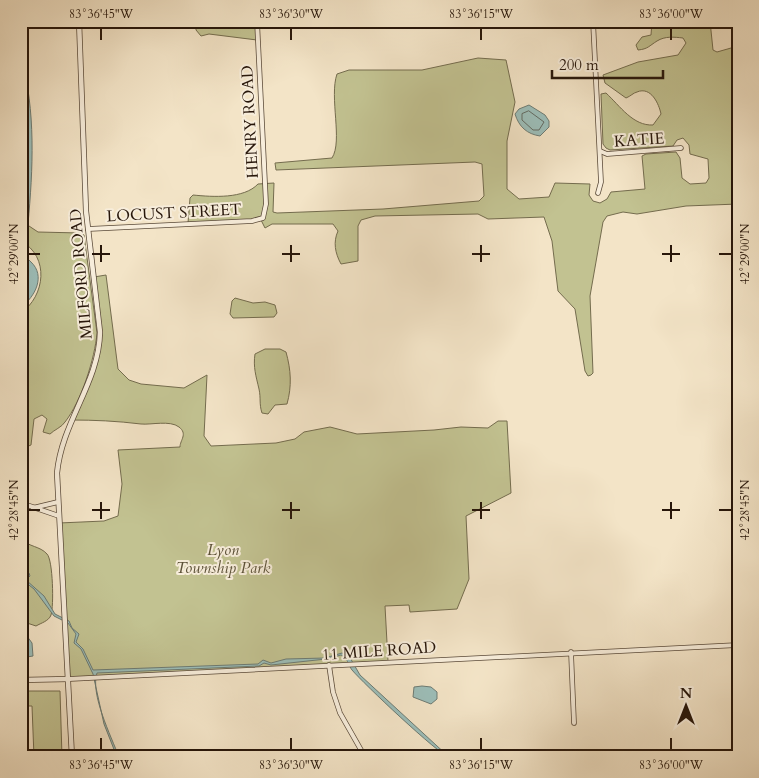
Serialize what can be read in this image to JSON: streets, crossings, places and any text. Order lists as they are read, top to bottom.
{
  "streets": {
    "street": [
      "HENRY ROAD",
      "KATIE",
      "LOCUST STREET",
      "MILFORD ROAD",
      "11 MILE ROAD"
    ]
  },
  "crossings": [
    ["HENRY ROAD", "LOCUST STREET"],
    ["LOCUST STREET", "MILFORD ROAD"],
    ["MILFORD ROAD", "11 MILE ROAD"]
  ],
  "parks": ["Lyon Township Park"],
  "scale_bar": "200 m",
  "north": "top",
  "coordinates": [
    "83°36'45\"W",
    "83°36'30\"W",
    "83°36'15\"W",
    "83°36'00\"W",
    "42°29'00\"N",
    "42°28'45\"N"
  ]
}
